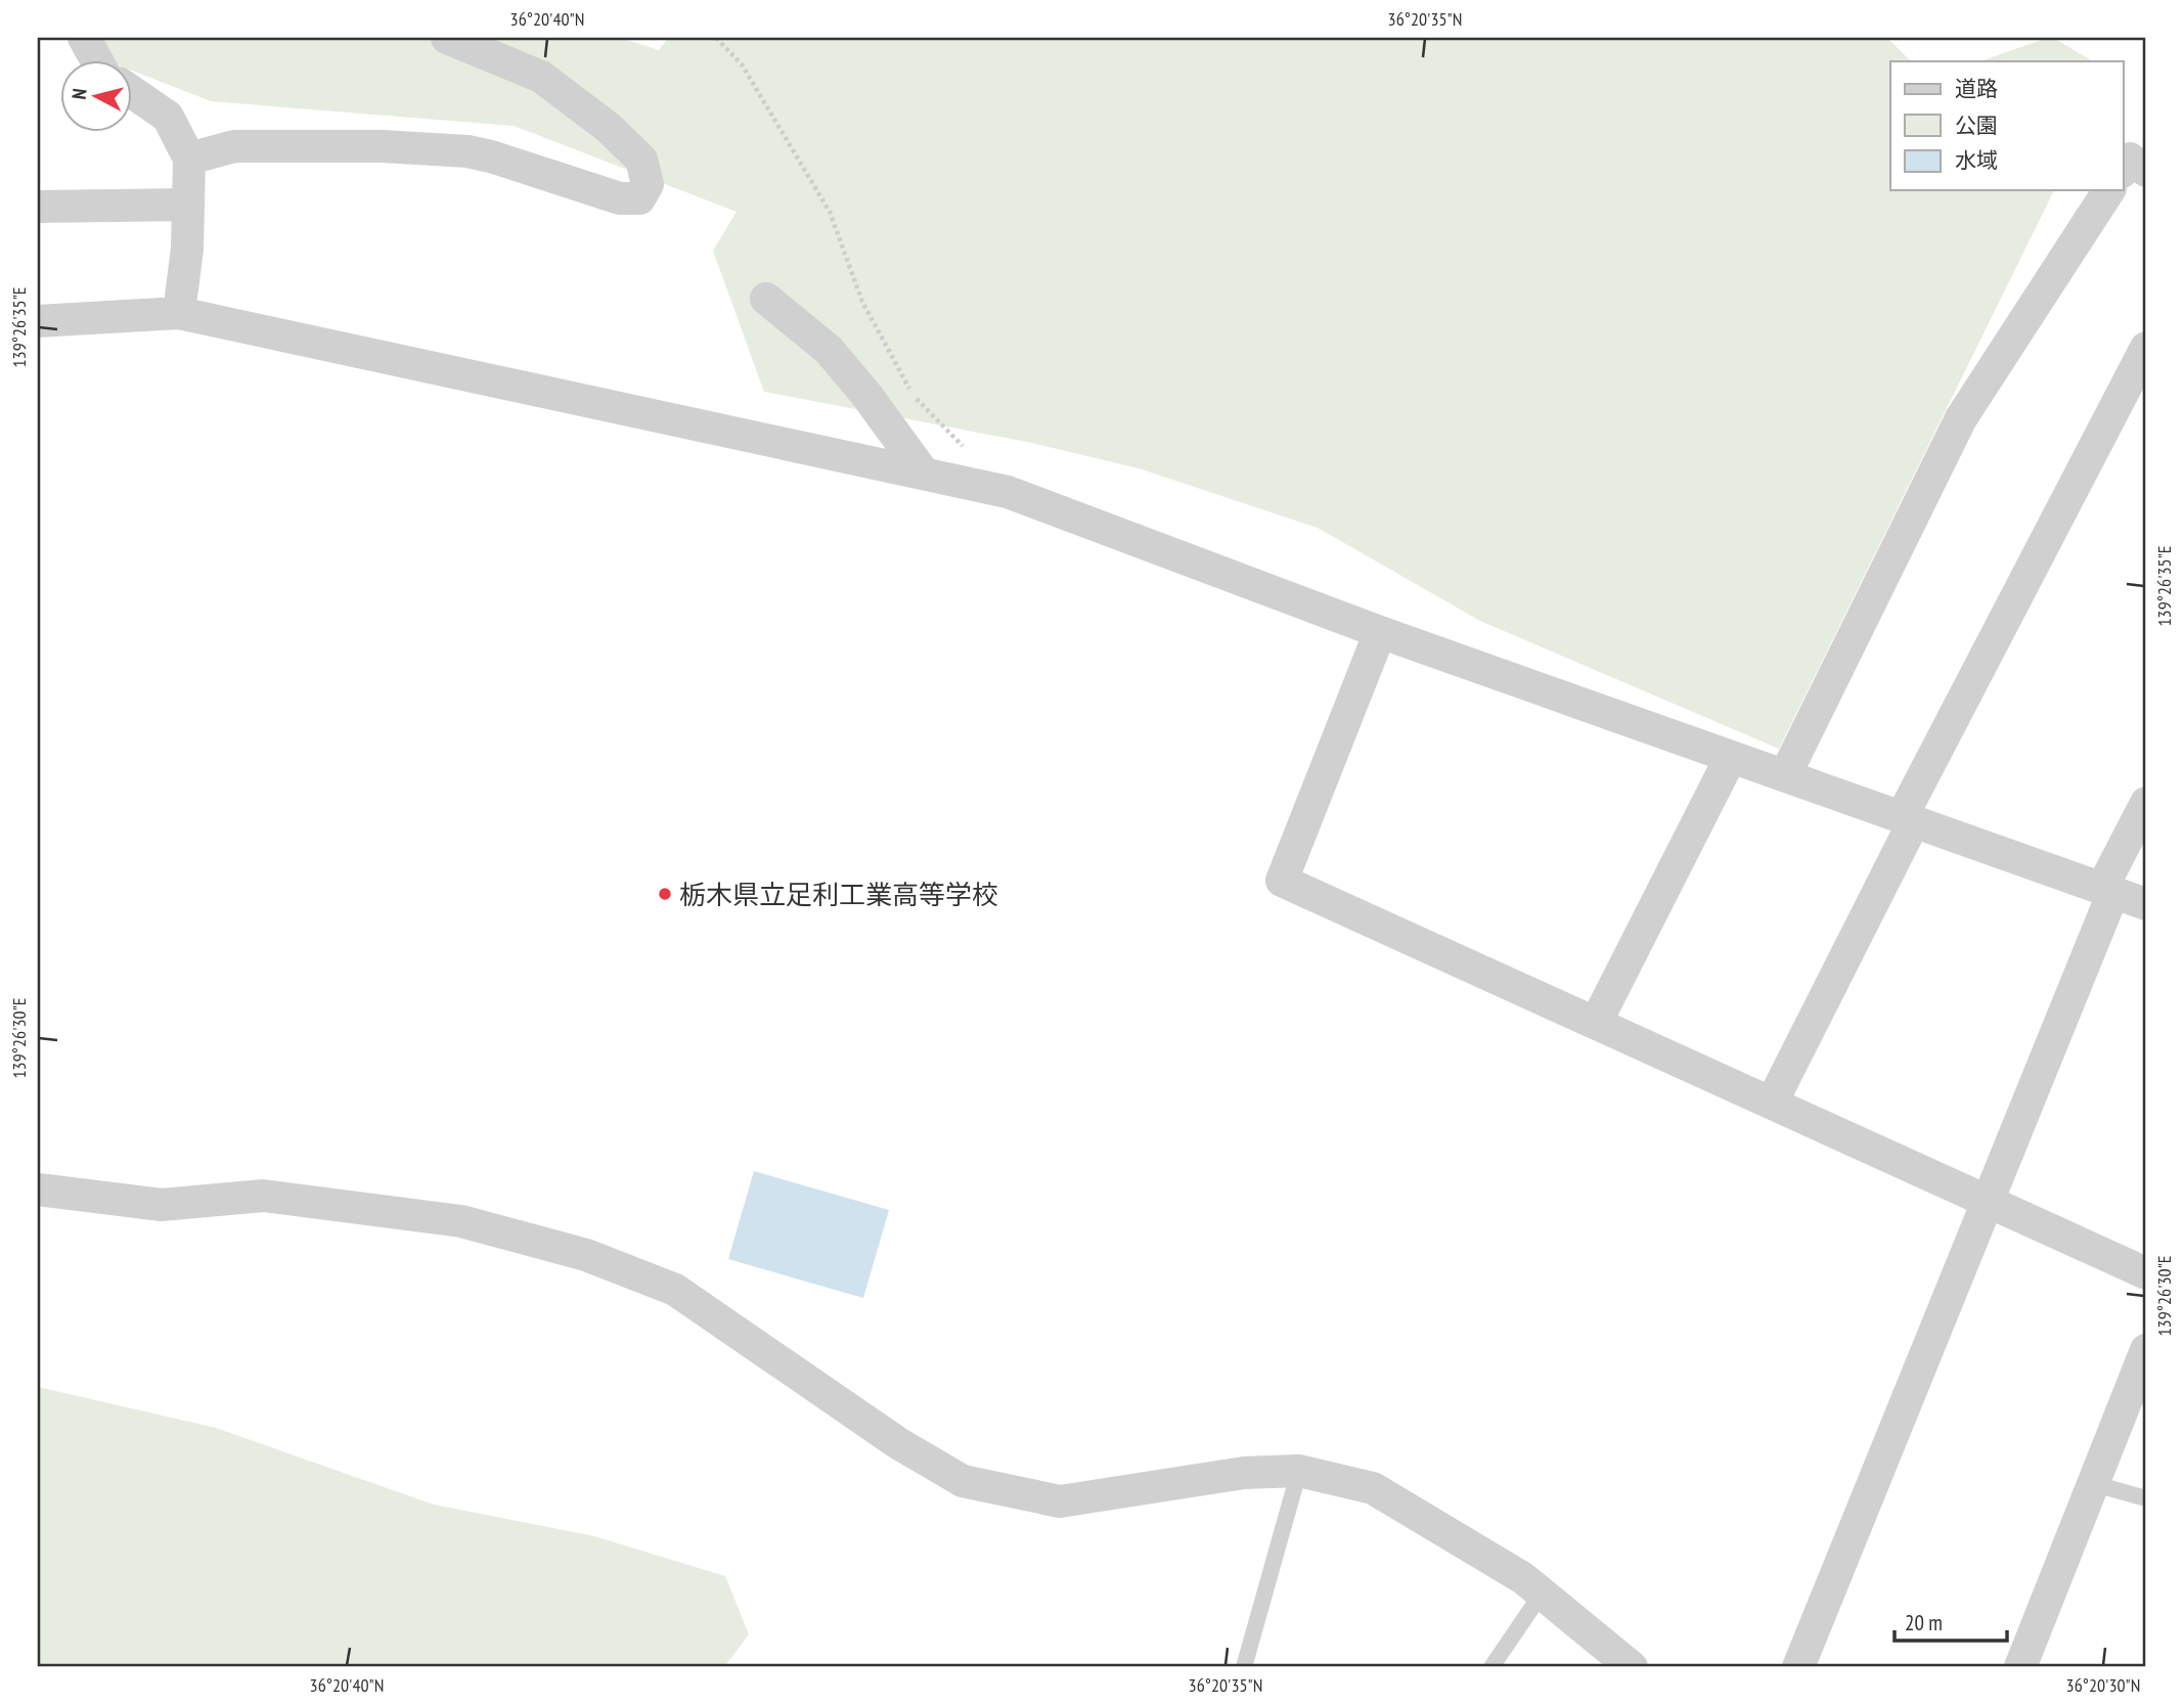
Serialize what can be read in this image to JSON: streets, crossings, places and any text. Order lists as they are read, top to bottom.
{
  "places": ["栃木県立足利工業高等学校"],
  "legend": ["道路", "公園", "水域"],
  "scale_bar": "20 m",
  "north": "left",
  "coordinates": [
    "36°20'40\"N",
    "36°20'35\"N",
    "139°26'35\"E",
    "139°26'30\"E",
    "36°20'30\"N"
  ]
}
